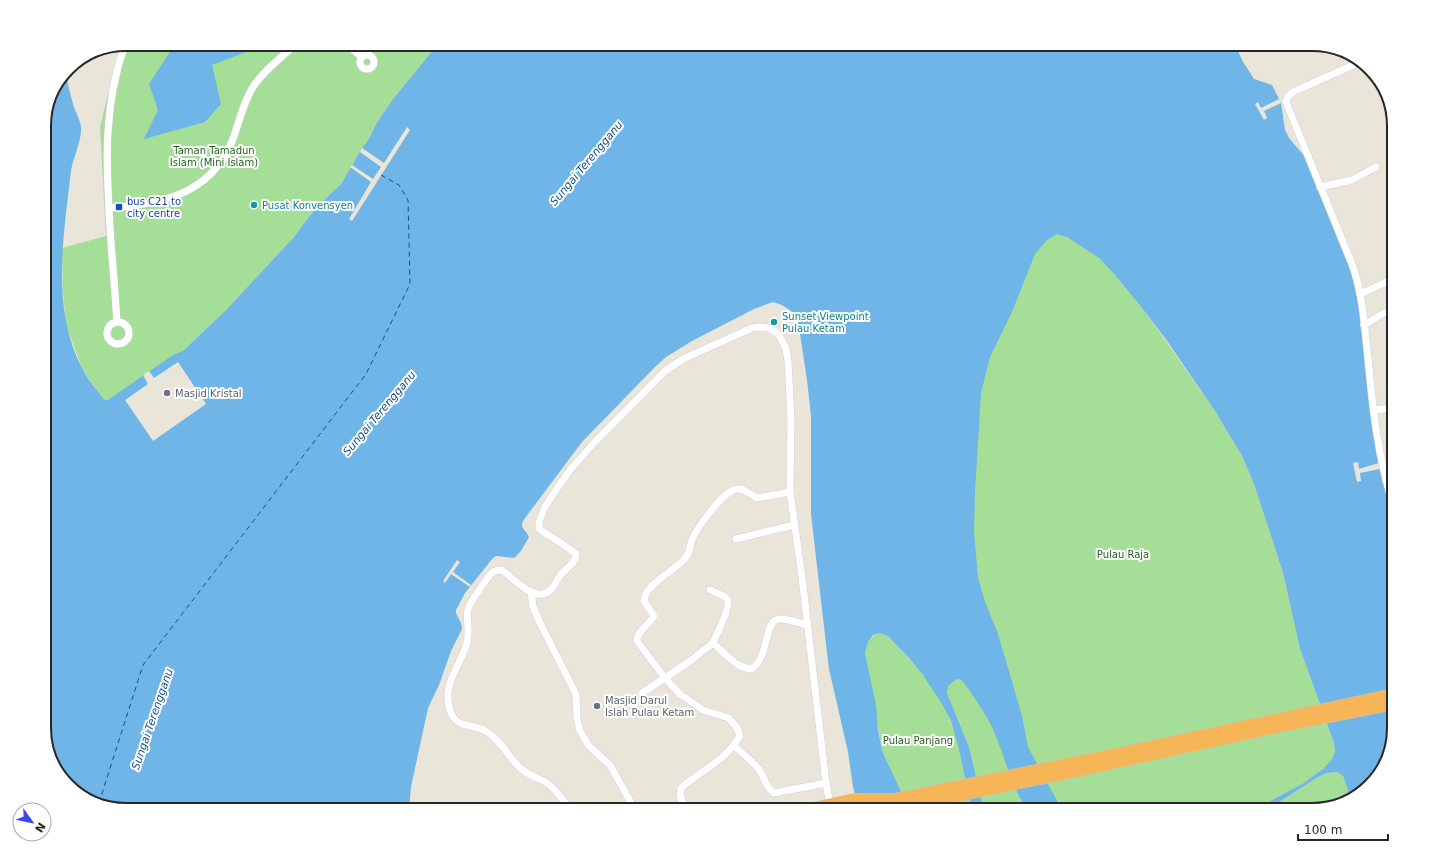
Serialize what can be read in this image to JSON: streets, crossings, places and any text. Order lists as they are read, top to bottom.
{
  "water": ["Sungai Terengganu"],
  "parks": ["Taman Tamadun Islam (Mini Islam)", "Pulau Raja", "Pulau Panjang"],
  "places": {
    "other": [
      "Pusat Konvensyen",
      "Sunset Viewpoint Pulau Ketam",
      "Masjid Kristal",
      "Masjid Darul Islah Pulau Ketam"
    ],
    "transit": ["bus C21 to city centre"]
  },
  "scale_bar": "100 m",
  "north": "bottom right"
}
